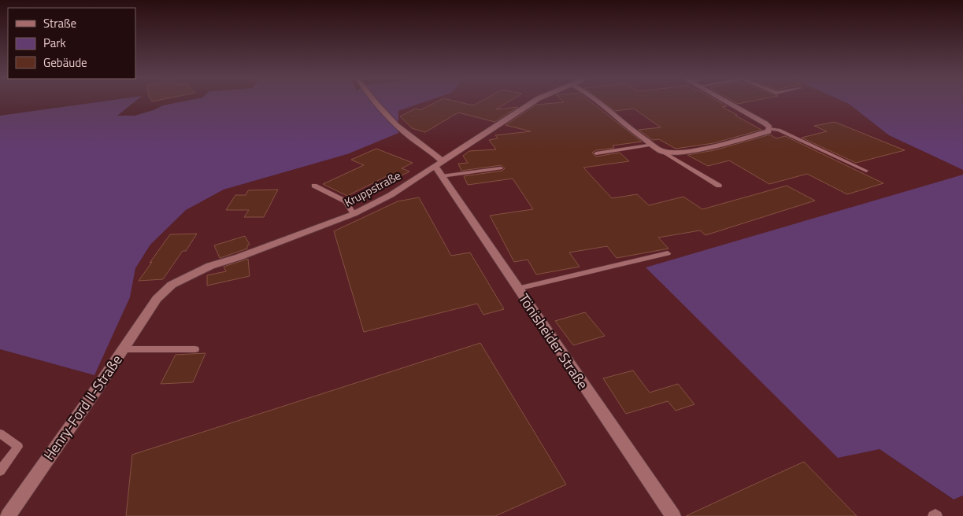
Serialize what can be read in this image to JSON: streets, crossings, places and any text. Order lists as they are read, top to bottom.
{
  "streets": {
    "street": ["Kruppstraße", "Tönisheider Straße", "Henry-Ford II-Straße"]
  },
  "crossings": [
    ["Kruppstraße", "Tönisheider Straße"],
    ["Kruppstraße", "Henry-Ford II-Straße"]
  ],
  "legend": ["Straße", "Park", "Gebäude"]
}
